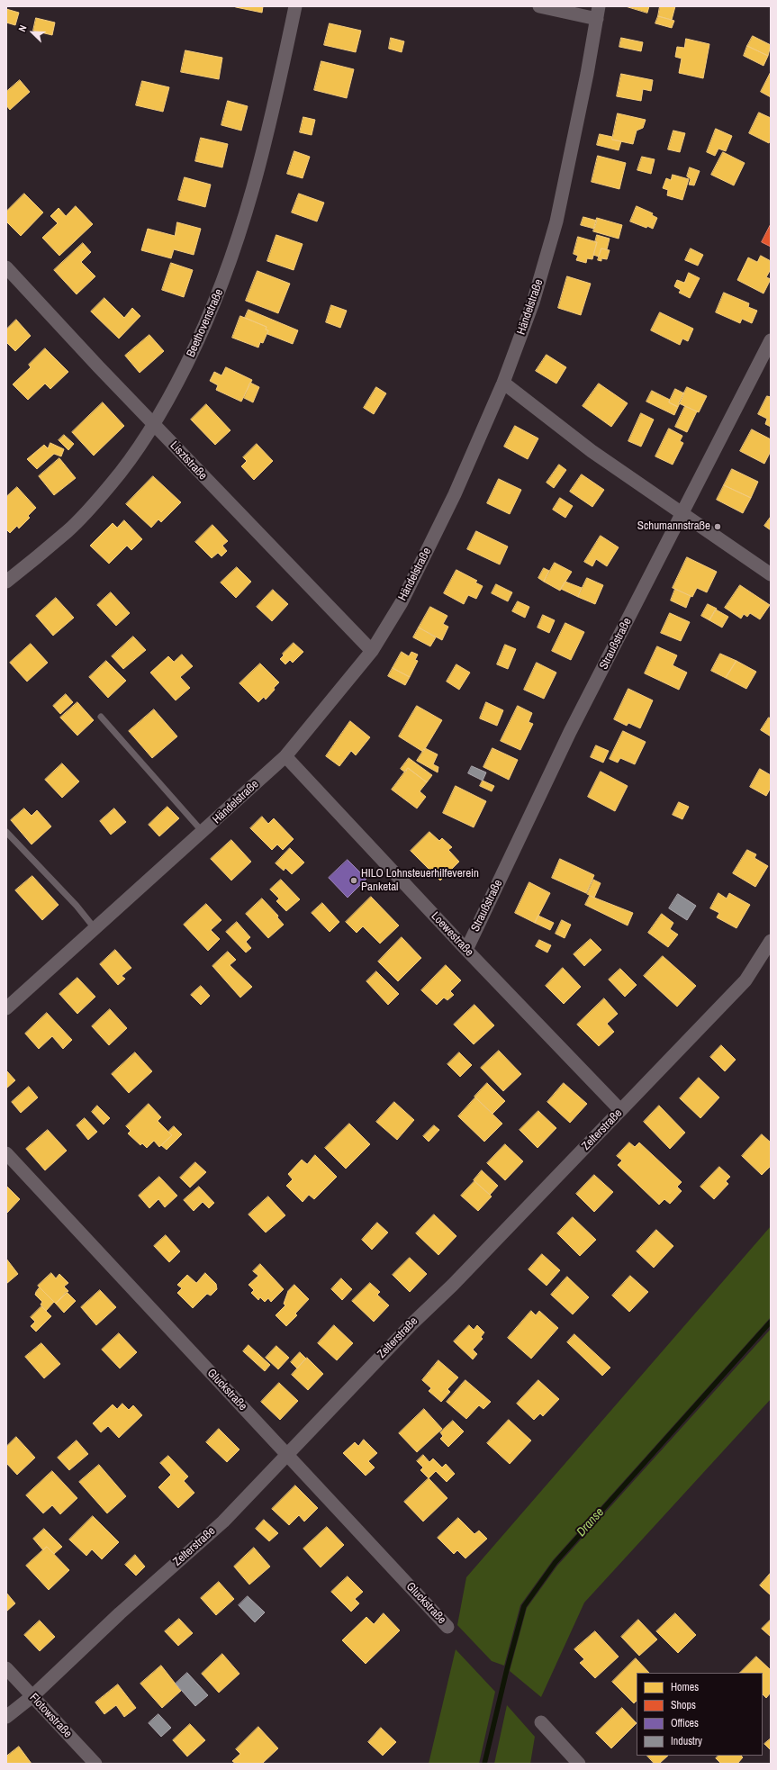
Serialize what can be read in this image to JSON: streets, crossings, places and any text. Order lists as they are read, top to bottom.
{
  "streets": {
    "street": [
      "Händelstraße",
      "Beethovenstraße",
      "Lisztstraße",
      "Straußstraße",
      "Loewestraße",
      "Zelterstraße",
      "Gluckstraße",
      "Flotowstraße"
    ]
  },
  "crossings": [
    ["Händelstraße", "Lisztstraße"],
    ["Händelstraße", "Loewestraße"],
    ["Beethovenstraße", "Lisztstraße"],
    ["Straußstraße", "Loewestraße"],
    ["Loewestraße", "Zelterstraße"],
    ["Zelterstraße", "Gluckstraße"],
    ["Zelterstraße", "Flotowstraße"]
  ],
  "water": ["Dranse"],
  "places": ["Schumannstraße", "HILO Lohnsteuerhilfeverein Panketal"],
  "legend": [
    "Homes",
    "Shops",
    "Offices",
    "Industry"
  ],
  "north": "top left"
}
